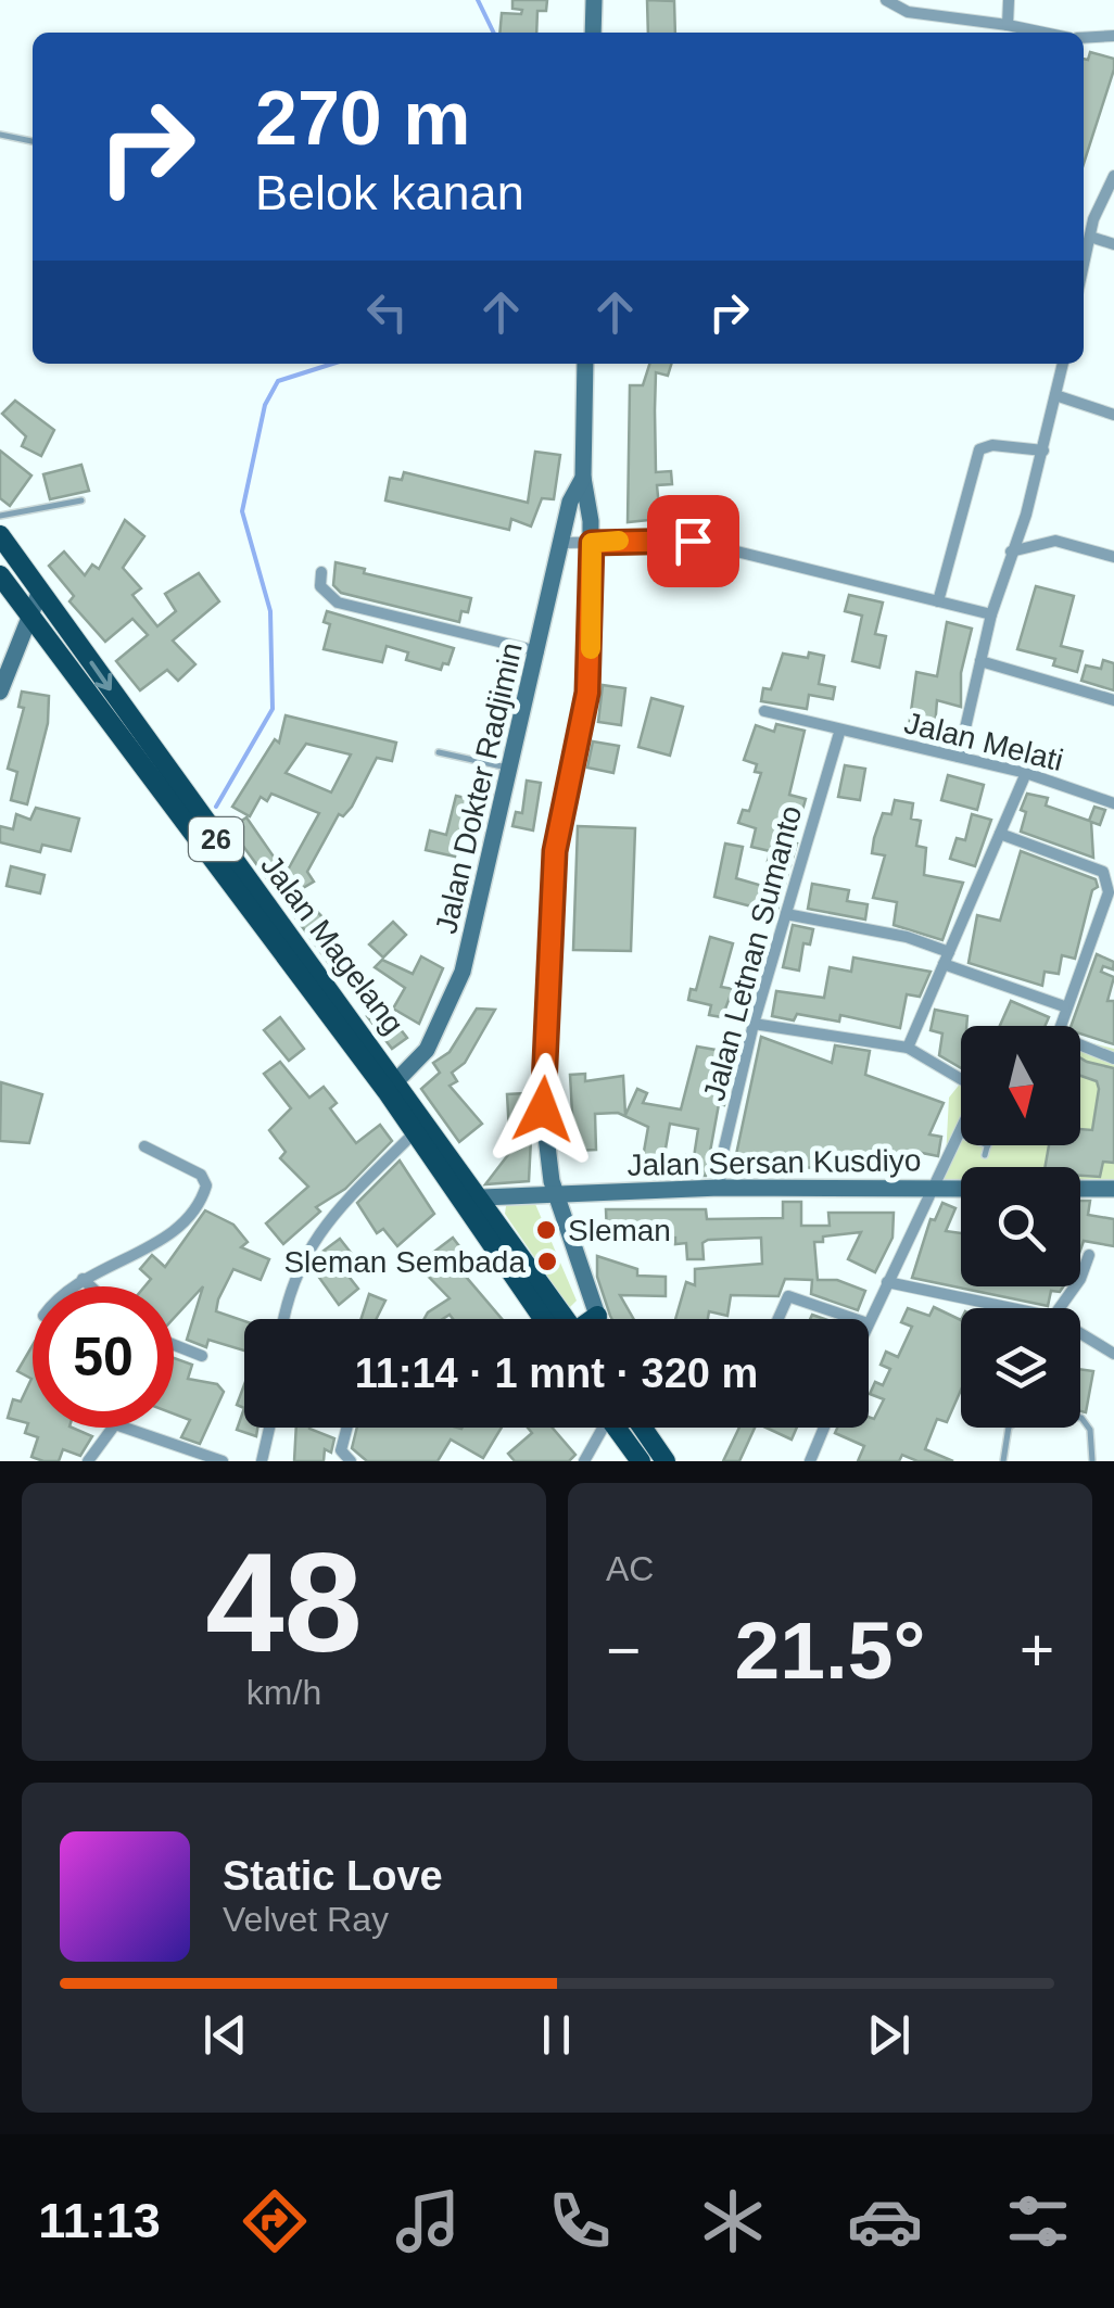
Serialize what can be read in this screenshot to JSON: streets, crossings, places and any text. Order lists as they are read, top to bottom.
{
  "streets": {
    "highway": ["26", "Jalan Magelang"],
    "main road": ["Jalan Dokter Radjimin", "Jalan Sersan Kusdiyo"],
    "street": ["Jalan Melati", "Jalan Letnan Sumanto"]
  },
  "crossings": [
    ["Jalan Melati", "Jalan Letnan Sumanto"],
    ["Jalan Dokter Radjimin", "Jalan Magelang"],
    ["Jalan Dokter Radjimin", "Jalan Sersan Kusdiyo"],
    ["Jalan Magelang", "Jalan Sersan Kusdiyo"],
    ["Jalan Letnan Sumanto", "Jalan Sersan Kusdiyo"]
  ],
  "places": ["Sleman", "Sleman Sembada"],
  "north": "bottom",
  "page": {
    "turn": ["270 m", "Belok kanan"],
    "limit": "50",
    "trip": "11:14 · 1 mnt · 320 m",
    "tile": [
      ["48", "km/h"],
      "AC"
    ],
    "heat": ["−", "21.5°", "+"],
    "song": ["Static Love", "Velvet Ray"],
    "tabs": "11:13"
  }
}
